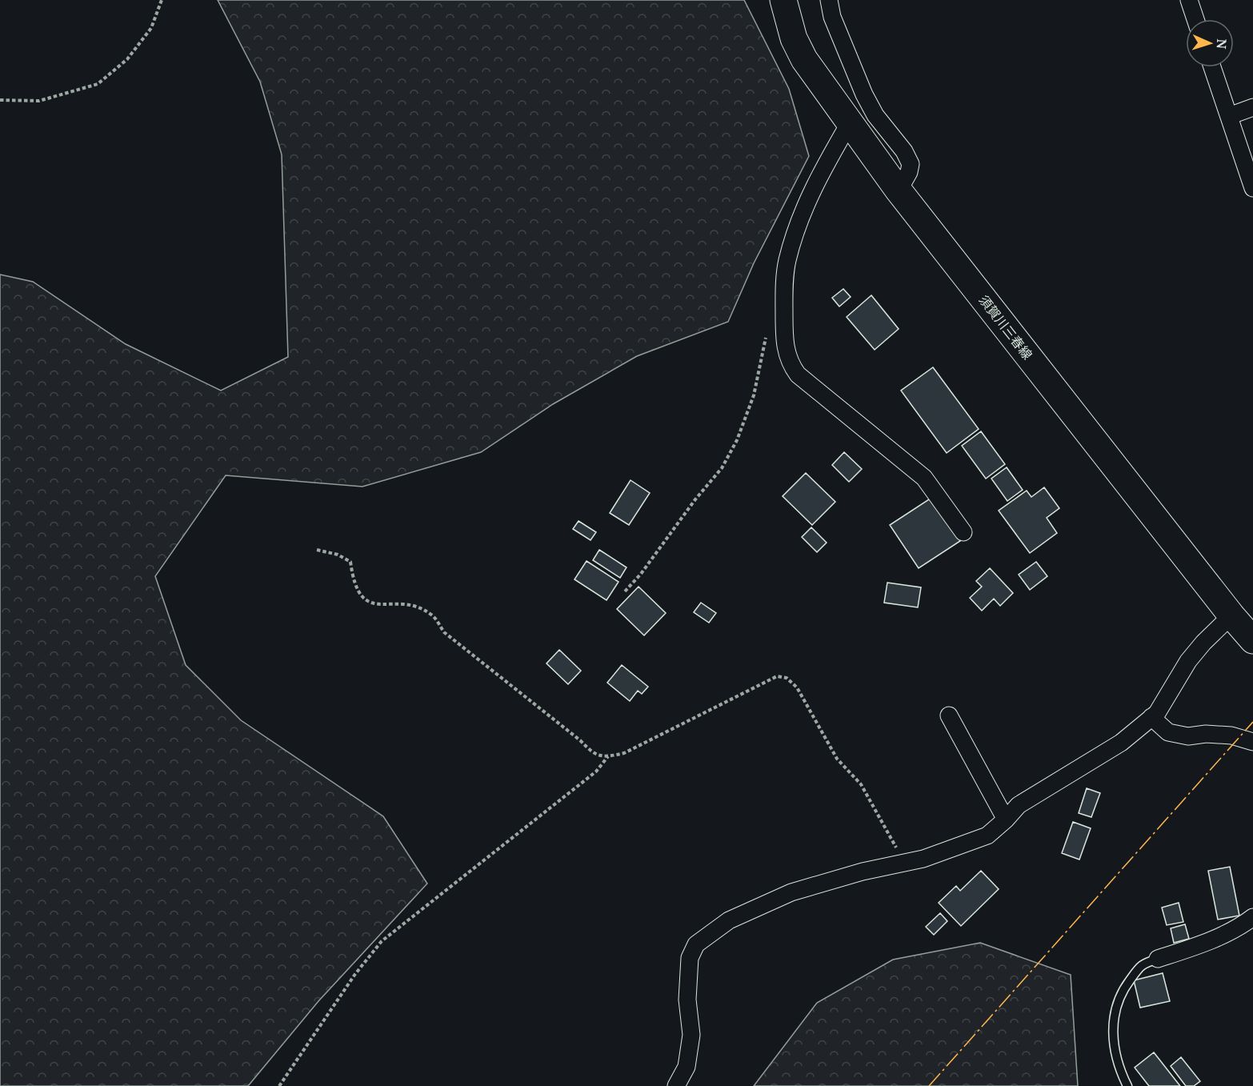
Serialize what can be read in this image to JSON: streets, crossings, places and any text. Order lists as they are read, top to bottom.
{
  "streets": {
    "main road": ["須賀川三春線"]
  },
  "north": "right"
}
